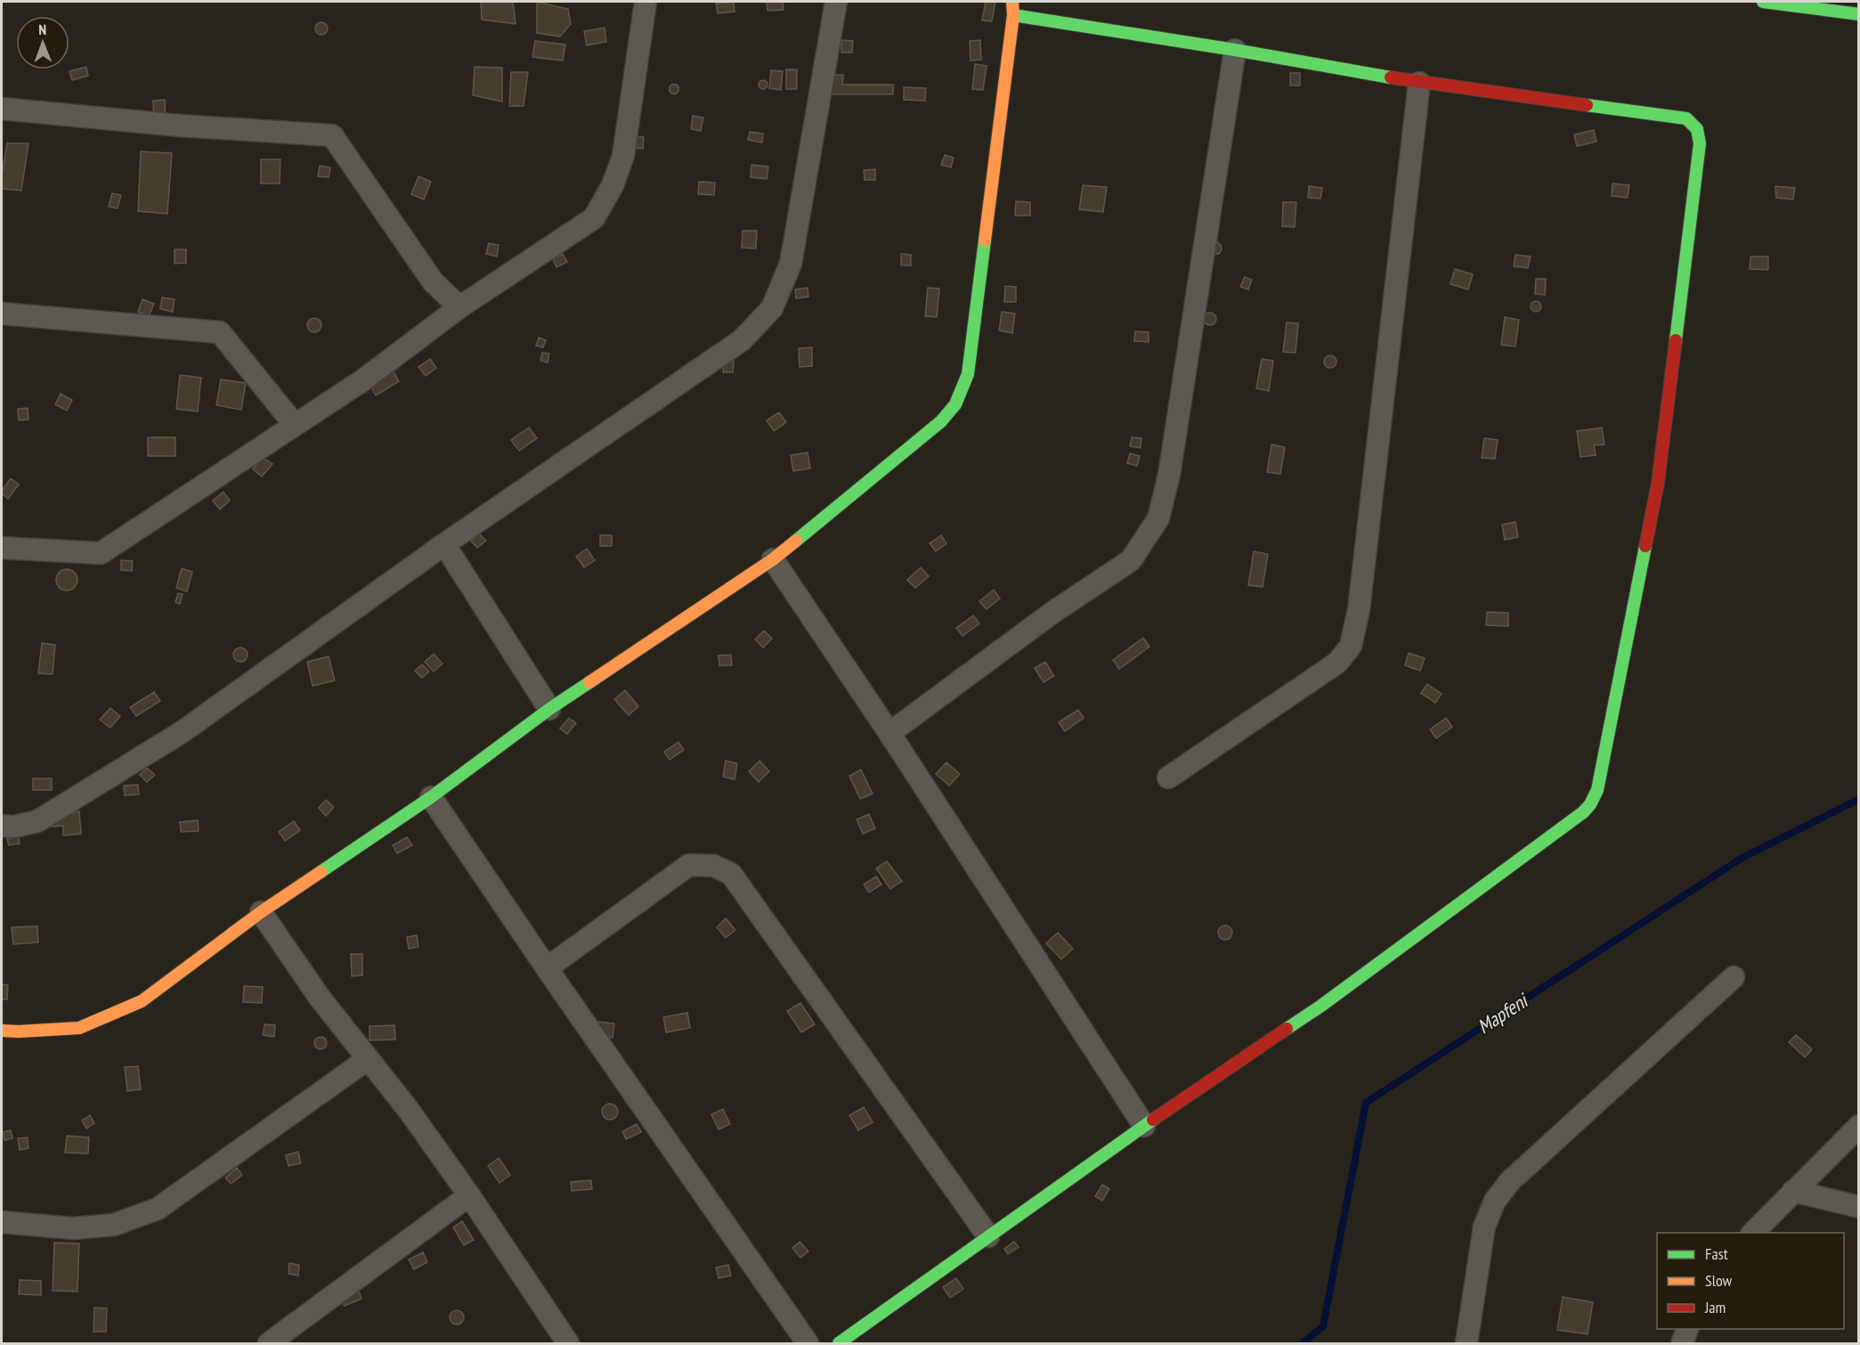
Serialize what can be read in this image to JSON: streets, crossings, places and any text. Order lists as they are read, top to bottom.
{
  "water": ["Mapfeni"],
  "legend": ["Fast", "Slow", "Jam"],
  "north": "top"
}
